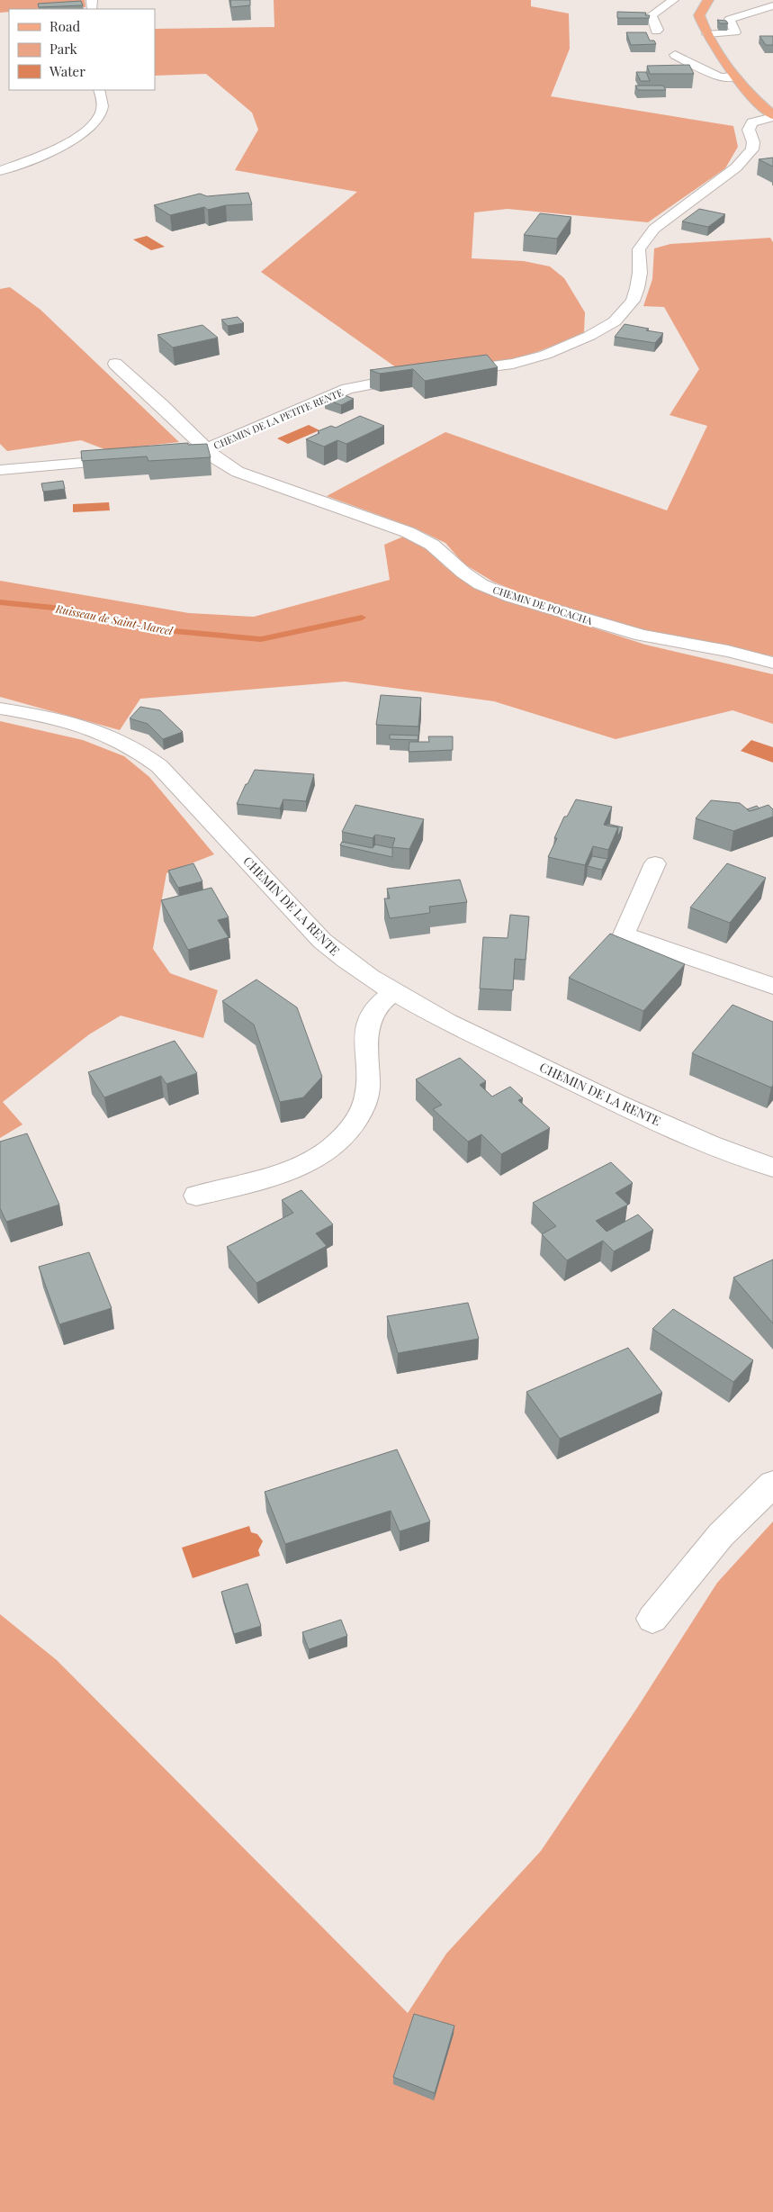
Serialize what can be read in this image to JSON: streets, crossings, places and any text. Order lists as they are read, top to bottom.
{
  "streets": {
    "street": ["CHEMIN DE LA PETITE RENTE", "CHEMIN DE POCACHA", "CHEMIN DE LA RENTE"]
  },
  "crossings": [
    ["CHEMIN DE LA PETITE RENTE", "CHEMIN DE POCACHA"]
  ],
  "water": ["Ruisseau de Saint-Marcel"],
  "legend": ["Road", "Park", "Water"]
}
